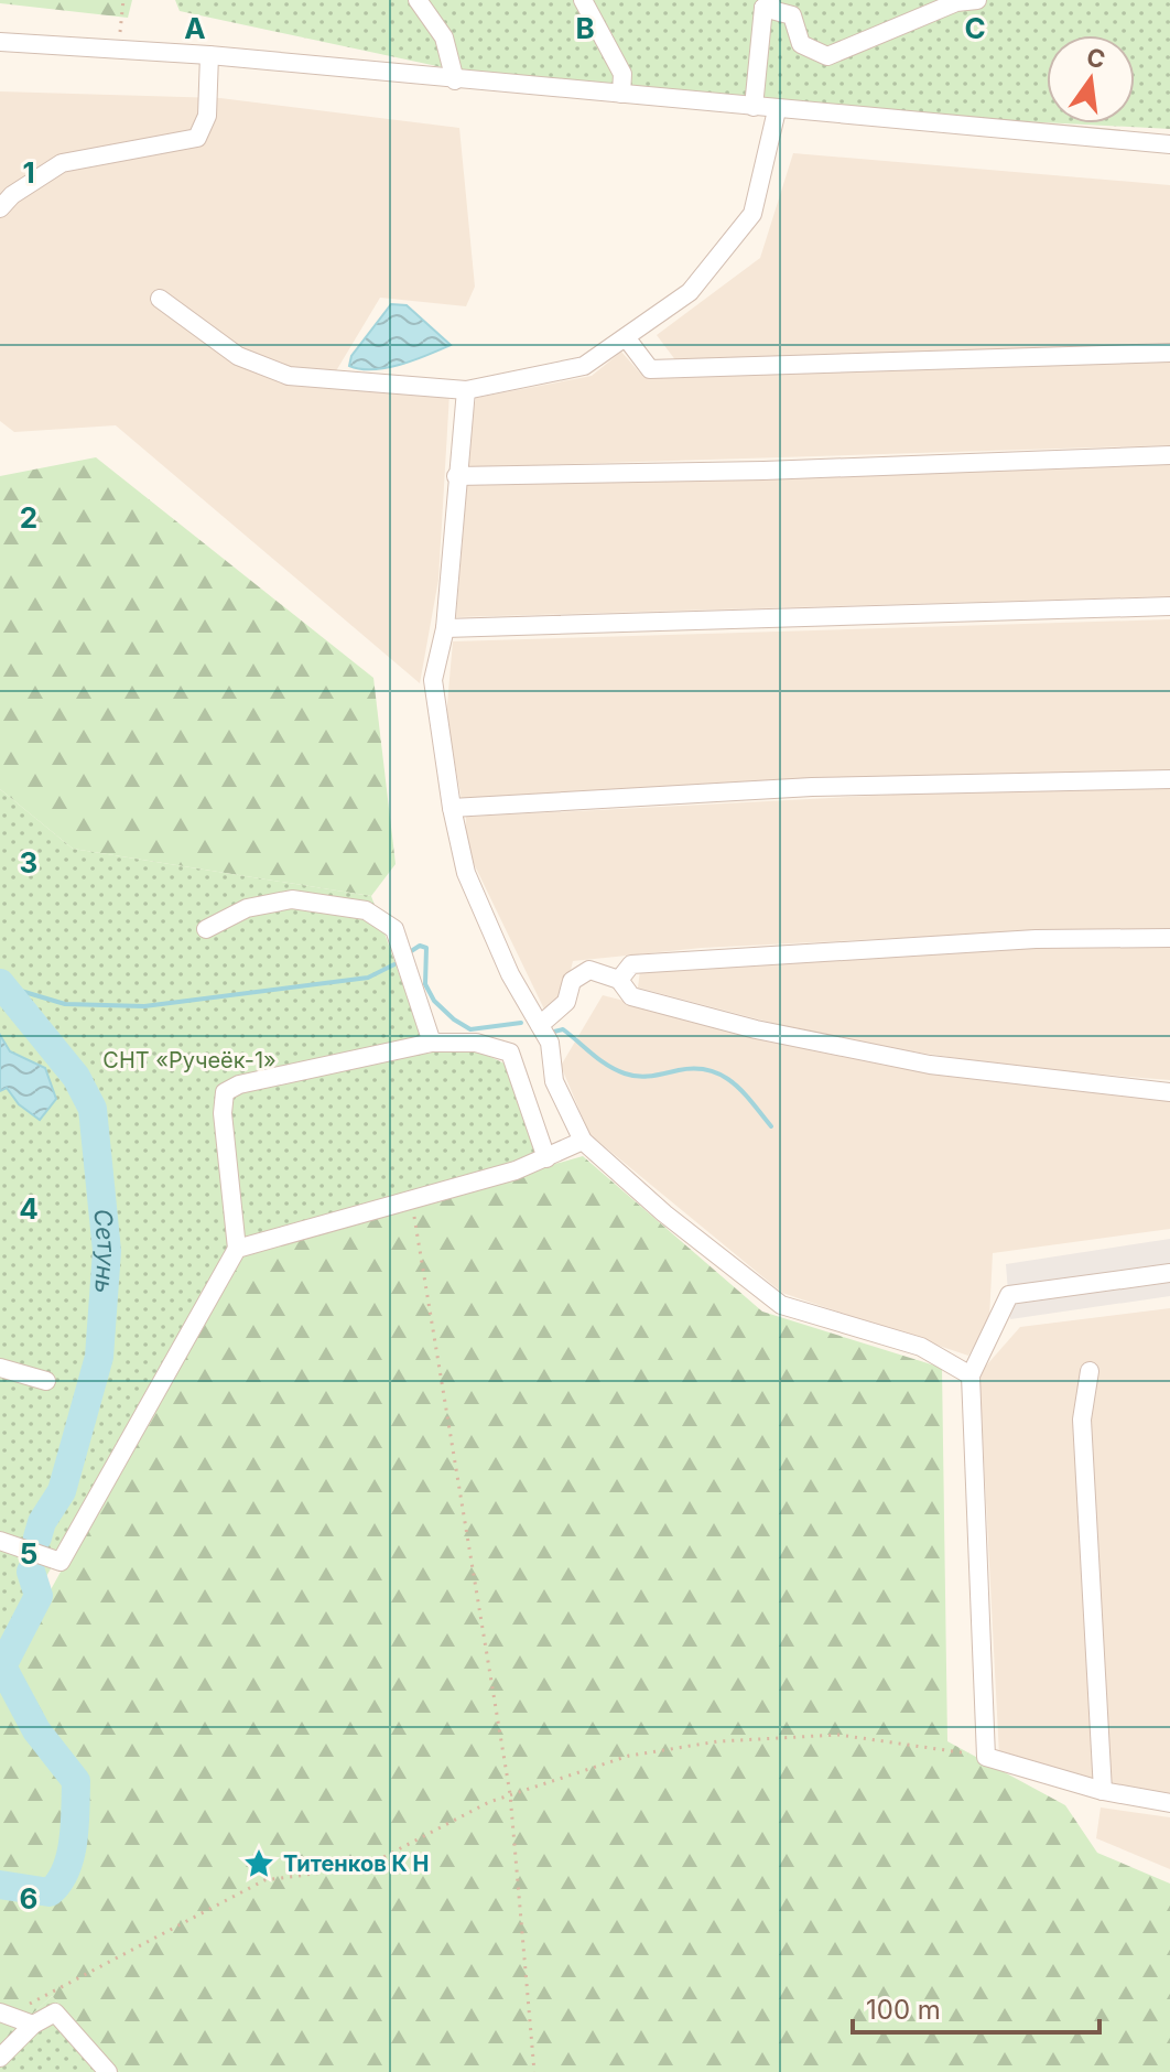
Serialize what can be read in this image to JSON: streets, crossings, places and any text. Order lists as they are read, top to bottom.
{
  "water": ["Сетунь"],
  "parks": ["СНТ «Ручеёк-1»"],
  "places": {
    "place": ["Титенков К Н"]
  },
  "scale_bar": "100 m",
  "north": "top",
  "grid": {
    "columns": ["A", "B", "C"],
    "rows": [
      "1",
      "2",
      "3",
      "4",
      "5",
      "6"
    ]
  }
}
